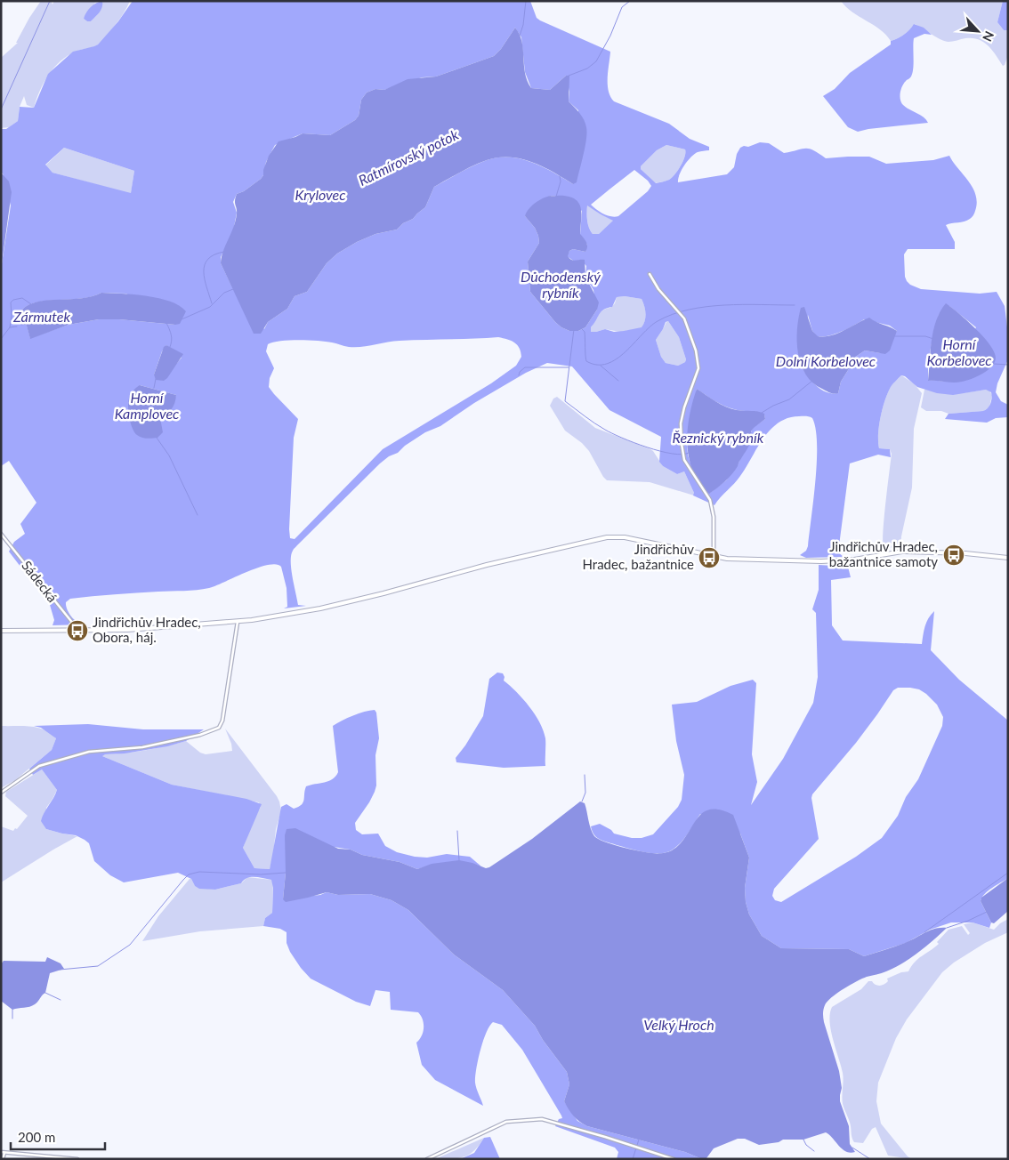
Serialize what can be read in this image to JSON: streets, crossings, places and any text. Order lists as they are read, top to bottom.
{
  "streets": {
    "street": ["Sádecká"]
  },
  "water": [
    "Ratmírovský potok",
    "Krylovec",
    "Důchodenský rybník",
    "Zármutek",
    "Horní Korbelovec",
    "Dolní Korbelovec",
    "Horní Kamplovec",
    "Řeznický rybník",
    "Velký Hroch"
  ],
  "places": {
    "bus stop": ["Jindřichův Hradec, bažantnice samoty", "Jindřichův Hradec, bažantnice", "Jindřichův Hradec, Obora, háj."]
  },
  "scale_bar": "200 m",
  "north": "bottom right"
}
